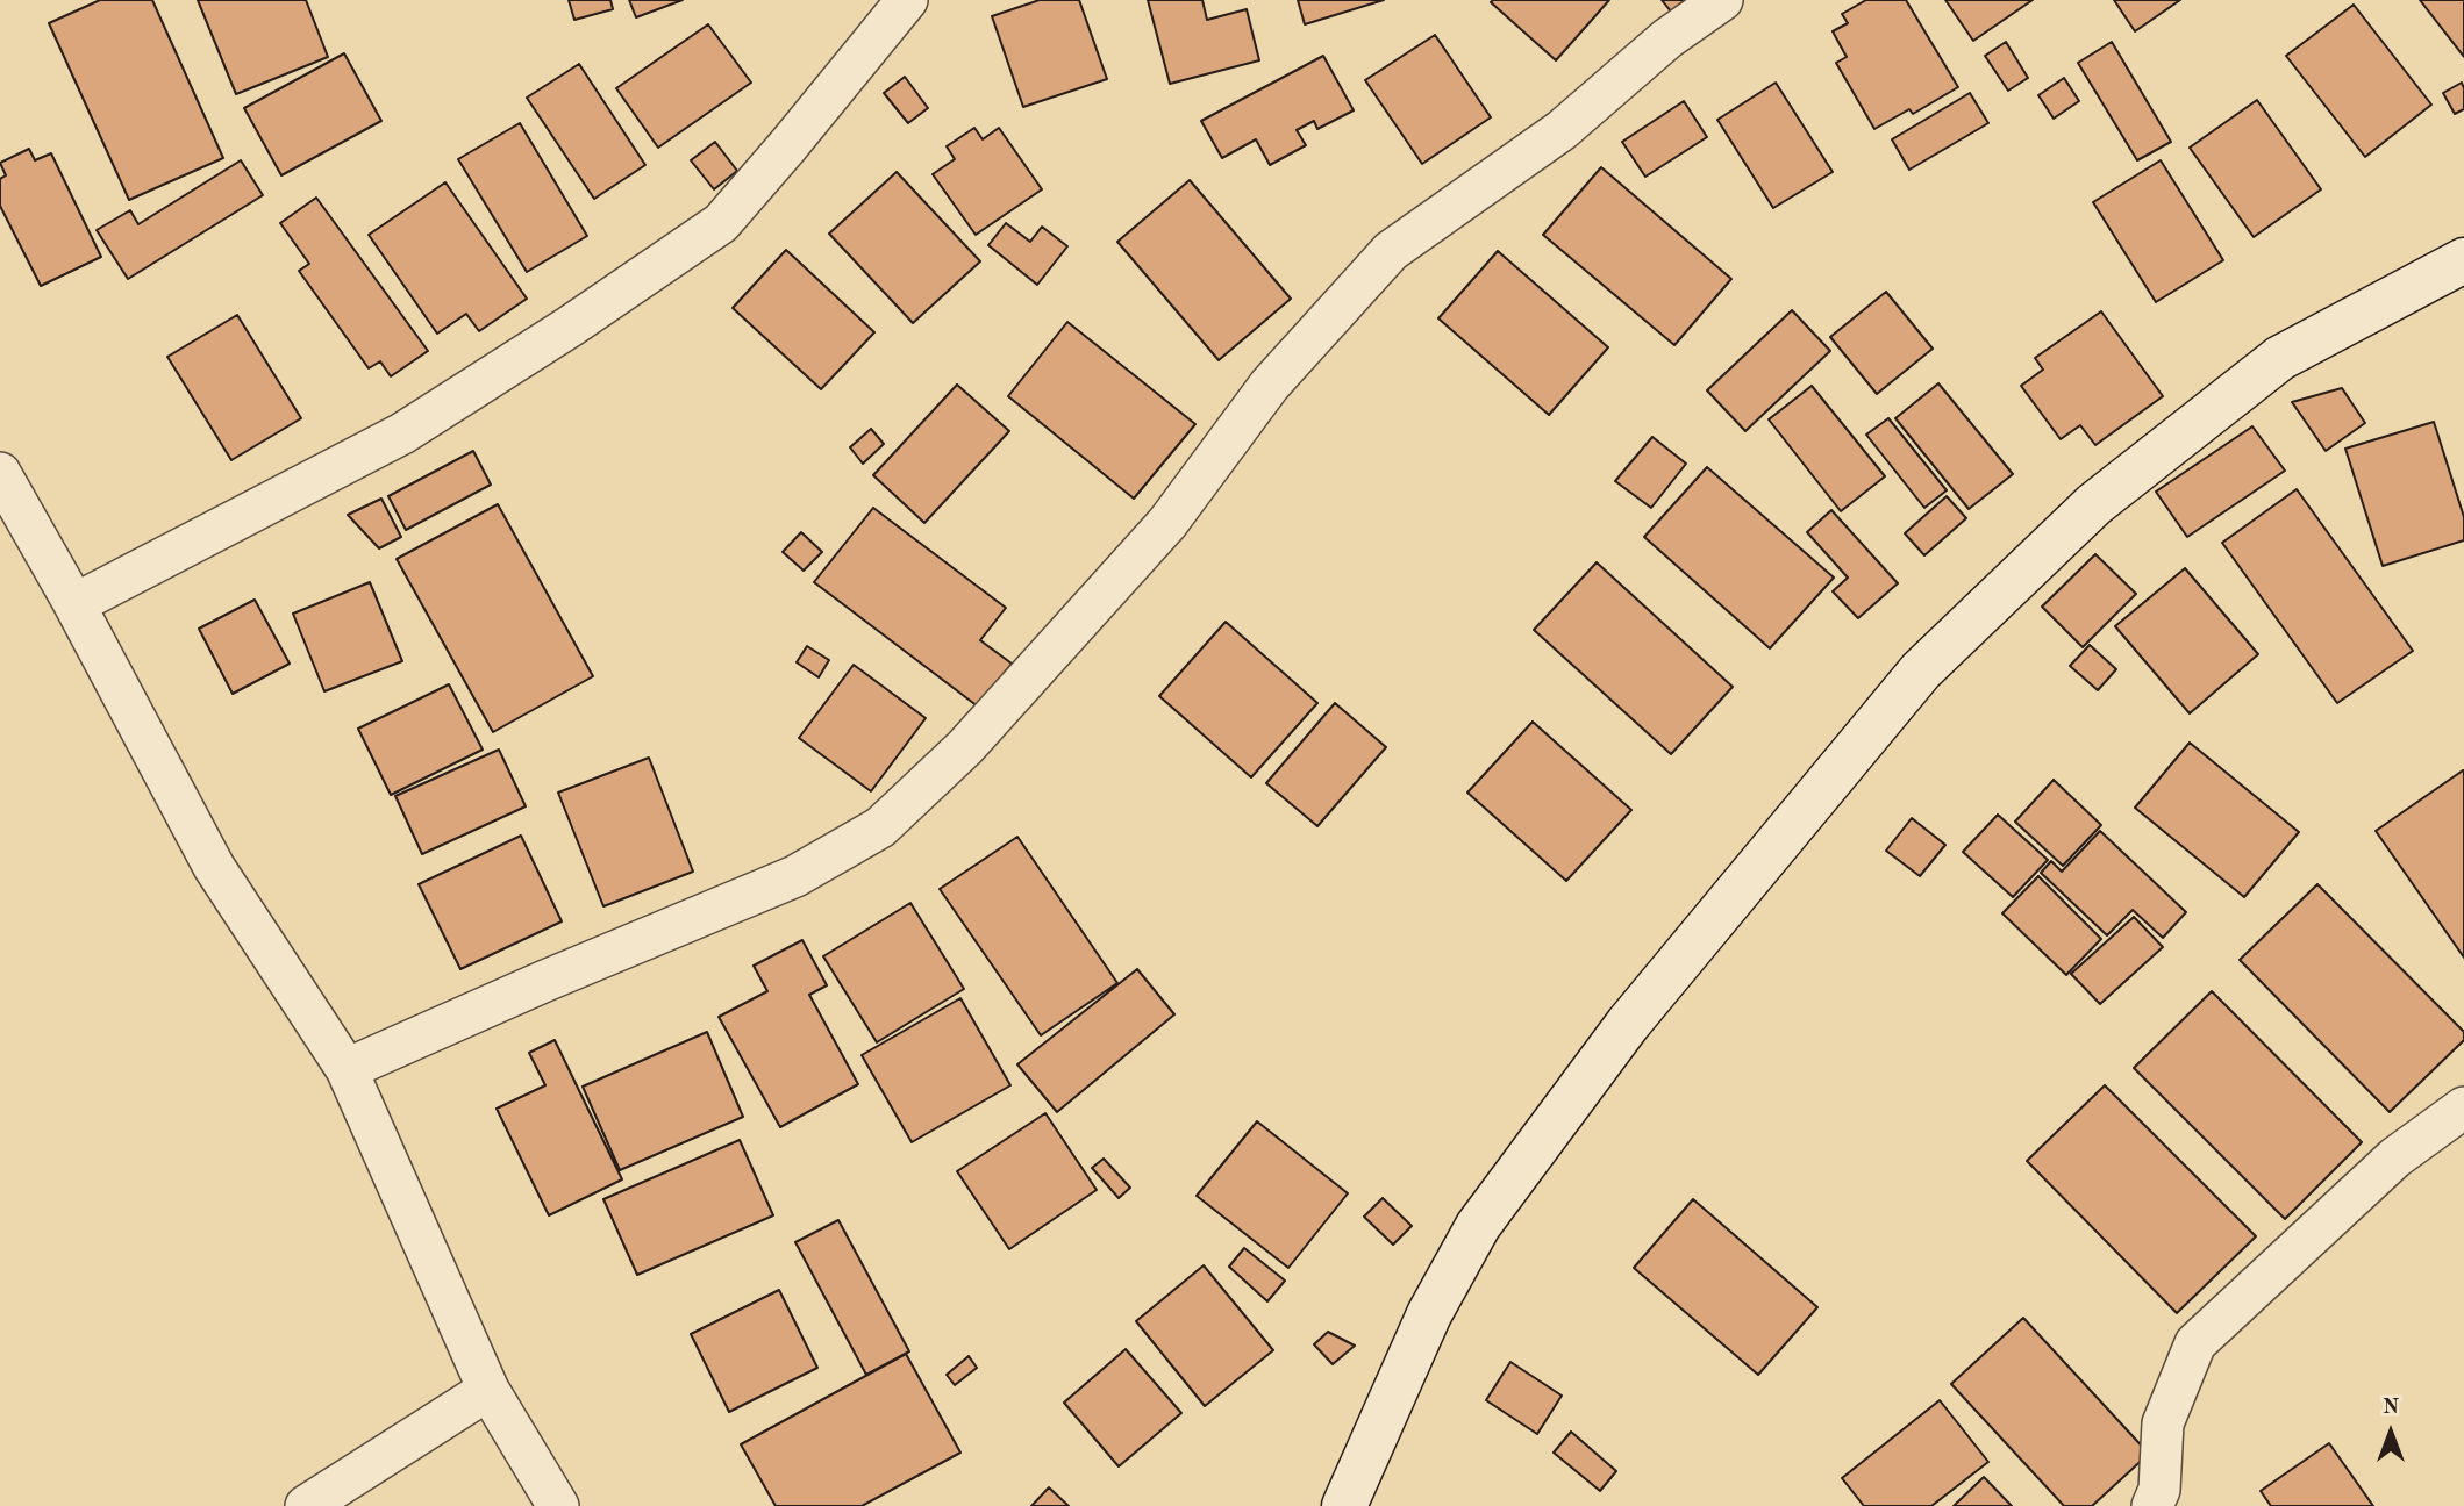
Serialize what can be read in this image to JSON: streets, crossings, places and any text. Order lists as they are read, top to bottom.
{
  "north": "top"
}
